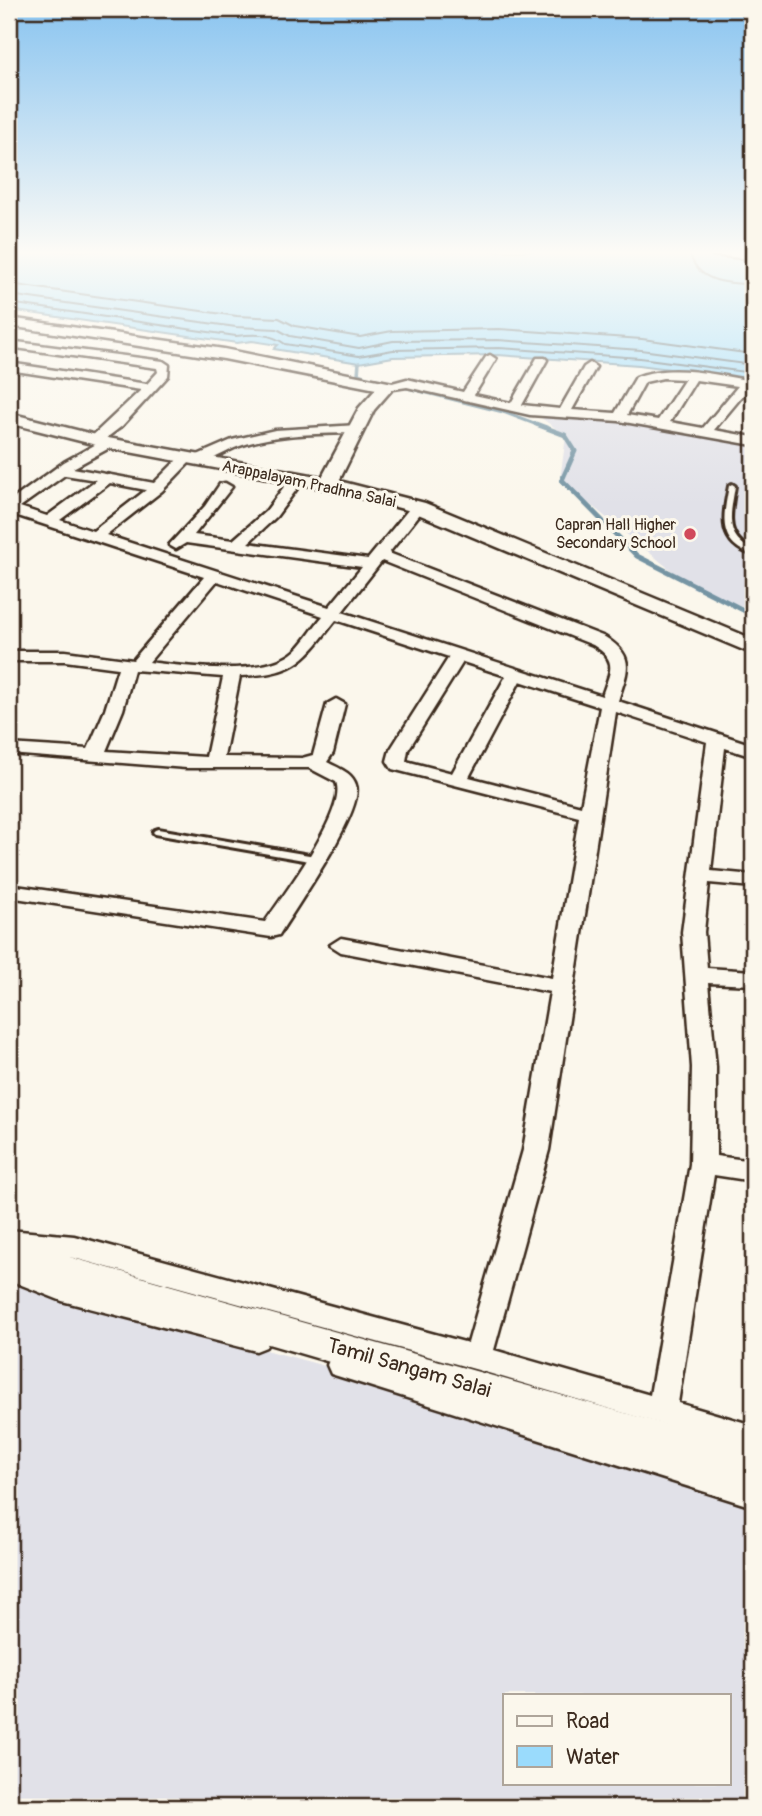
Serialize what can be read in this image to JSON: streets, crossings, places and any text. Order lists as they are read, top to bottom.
{
  "streets": {
    "main road": ["Arappalayam Pradhna Salai", "Tamil Sangam Salai"]
  },
  "places": ["Capran Hall Higher Secondary School"],
  "legend": ["Road", "Water"]
}
